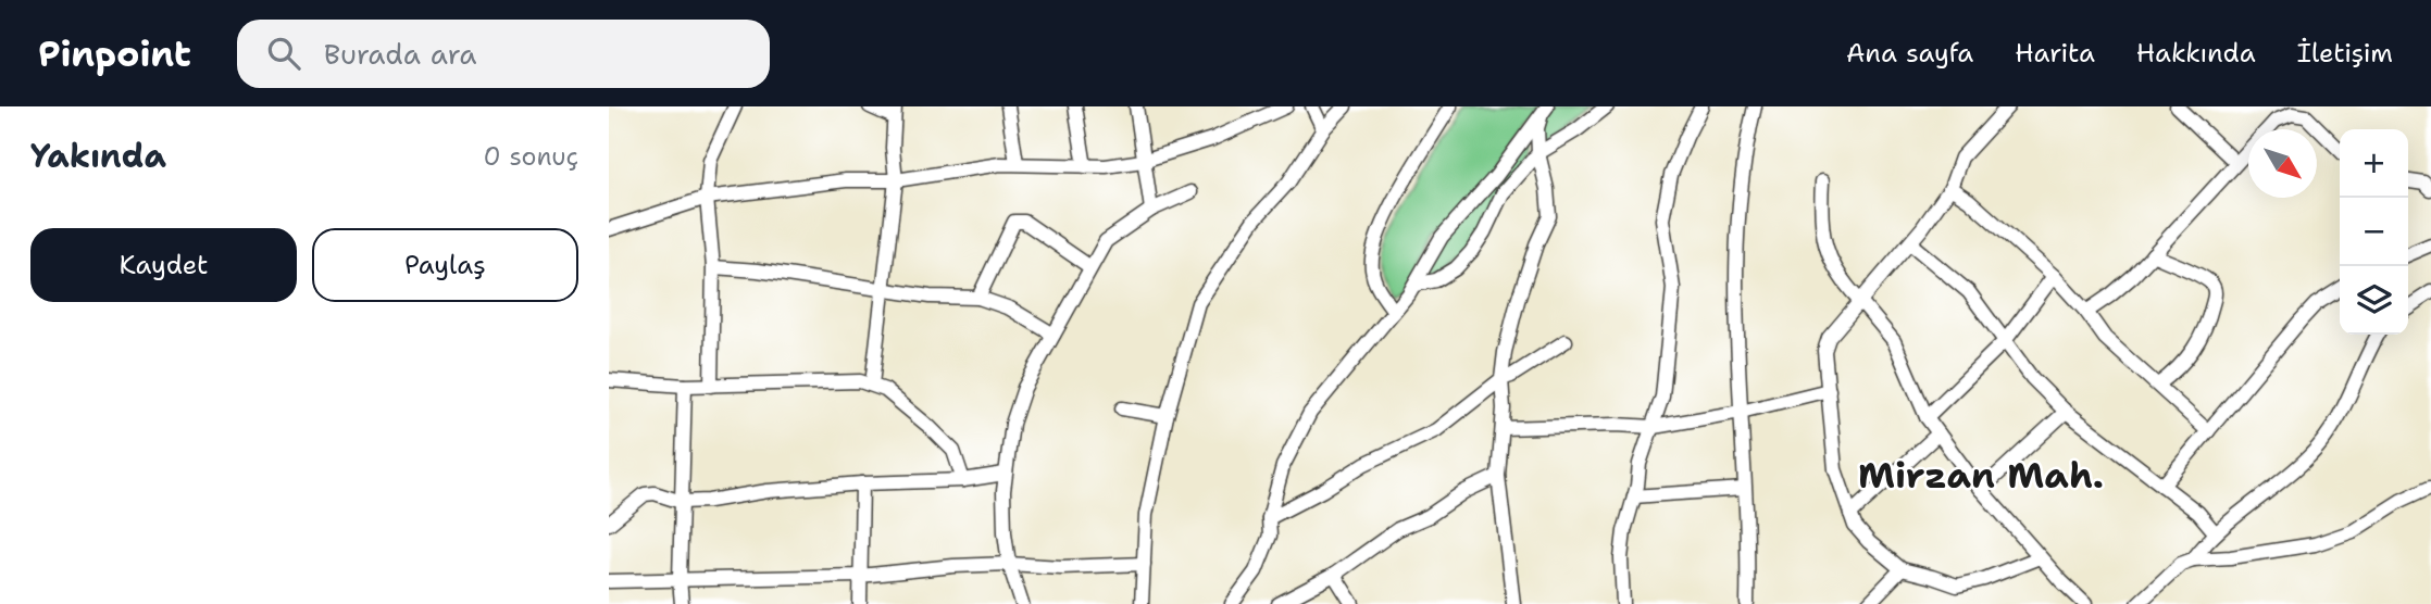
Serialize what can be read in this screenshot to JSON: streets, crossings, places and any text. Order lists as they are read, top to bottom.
{
  "districts": ["Mirzan Mah."],
  "north": "bottom right",
  "page": {
    "header": "Pinpoint",
    "search": "Burada ara",
    "nav": [
      "Ana sayfa",
      "Harita",
      "Hakkında",
      "İletişim"
    ],
    "heading": ["Yakında", "0 sonuç"],
    "map_buttons": ["+", "−"],
    "buttons": ["Kaydet", "Paylaş"]
  }
}
